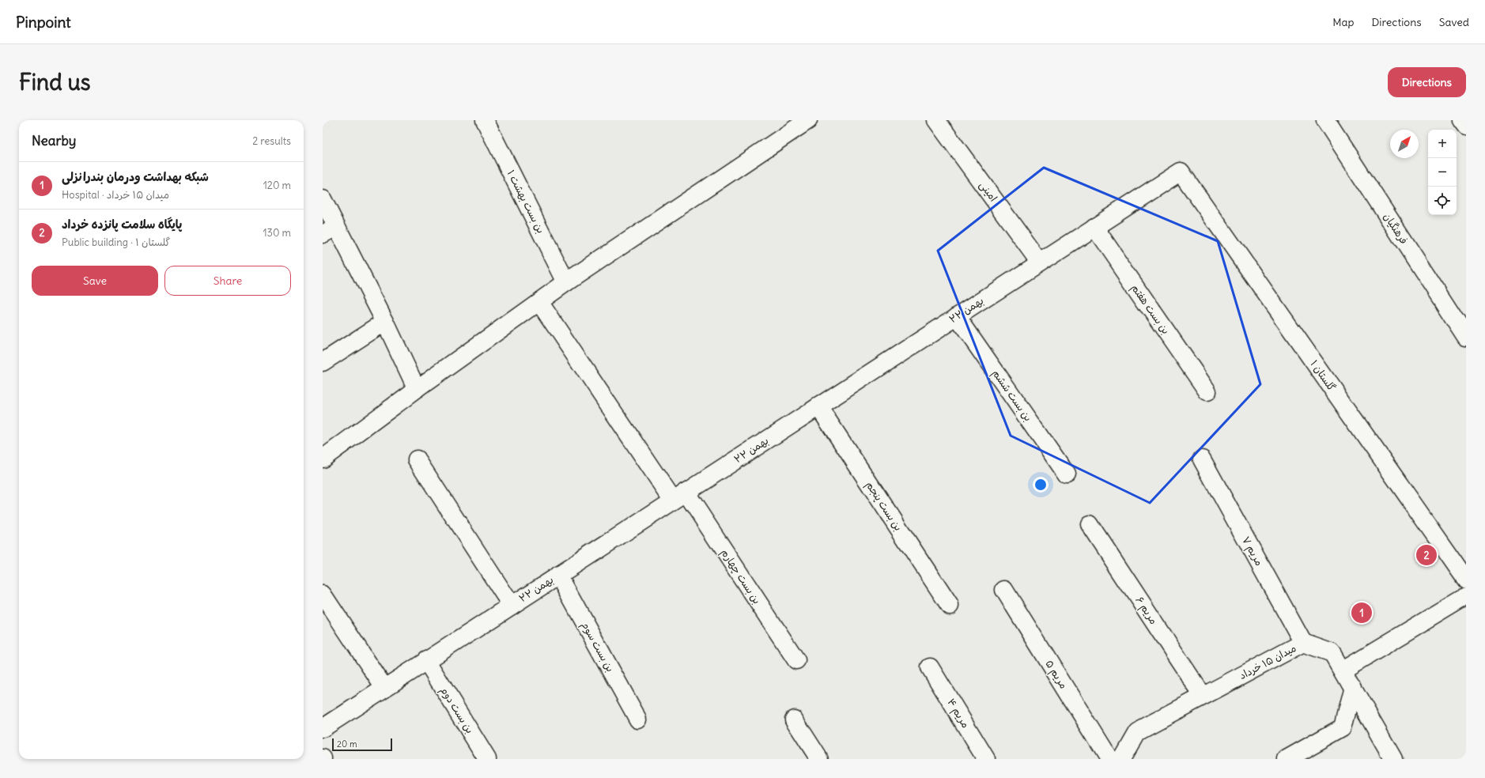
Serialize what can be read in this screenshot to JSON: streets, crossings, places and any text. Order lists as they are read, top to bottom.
{
  "streets": {
    "street": [
      "امینی",
      "بن بست بهشت ۱",
      "فرهنگیان",
      "بن بست هفتم",
      "۲۲ بهمن",
      "گلستان ۱",
      "بن بست ششم",
      "بن بست پنجم",
      "مریم ۷",
      "بن بست چهارم",
      "مریم ۶",
      "بن بست سوم",
      "میدان ۱۵ خرداد",
      "مریم ۵",
      "بن بست دوم",
      "مریم ۴"
    ]
  },
  "crossings": [
    ["امینی", "۲۲ بهمن"],
    ["بن بست هفتم", "۲۲ بهمن"],
    ["۲۲ بهمن", "گلستان ۱"],
    ["۲۲ بهمن", "بن بست ششم"],
    ["۲۲ بهمن", "بن بست پنجم"],
    ["۲۲ بهمن", "بن بست چهارم"],
    ["۲۲ بهمن", "بن بست سوم"],
    ["۲۲ بهمن", "بن بست دوم"],
    ["مریم ۷", "میدان ۱۵ خرداد"],
    ["مریم ۶", "میدان ۱۵ خرداد"]
  ],
  "scale_bar": "20 m",
  "north": "top right",
  "page": {
    "header": "Pinpoint",
    "nav": ["Map", "Directions", "Saved"],
    "buttons": [
      "Directions",
      ["Save", "Share"]
    ],
    "title": "Find us",
    "heading": ["Nearby", "2 results"],
    "map_buttons": ["+", "−"],
    "list": [
      {
        "mark": "1",
        "name": "شبکه بهداشت ودرمان بندرانزلی",
        "note": "Hospital · میدان ۱۵ خرداد",
        "value": "120 m"
      },
      {
        "mark": "2",
        "name": "پایگاه سلامت پانزده خرداد",
        "note": "Public building · گلستان ۱",
        "value": "130 m"
      }
    ],
    "pins": ["2", "1"],
    "scale": "20 m"
  }
}
